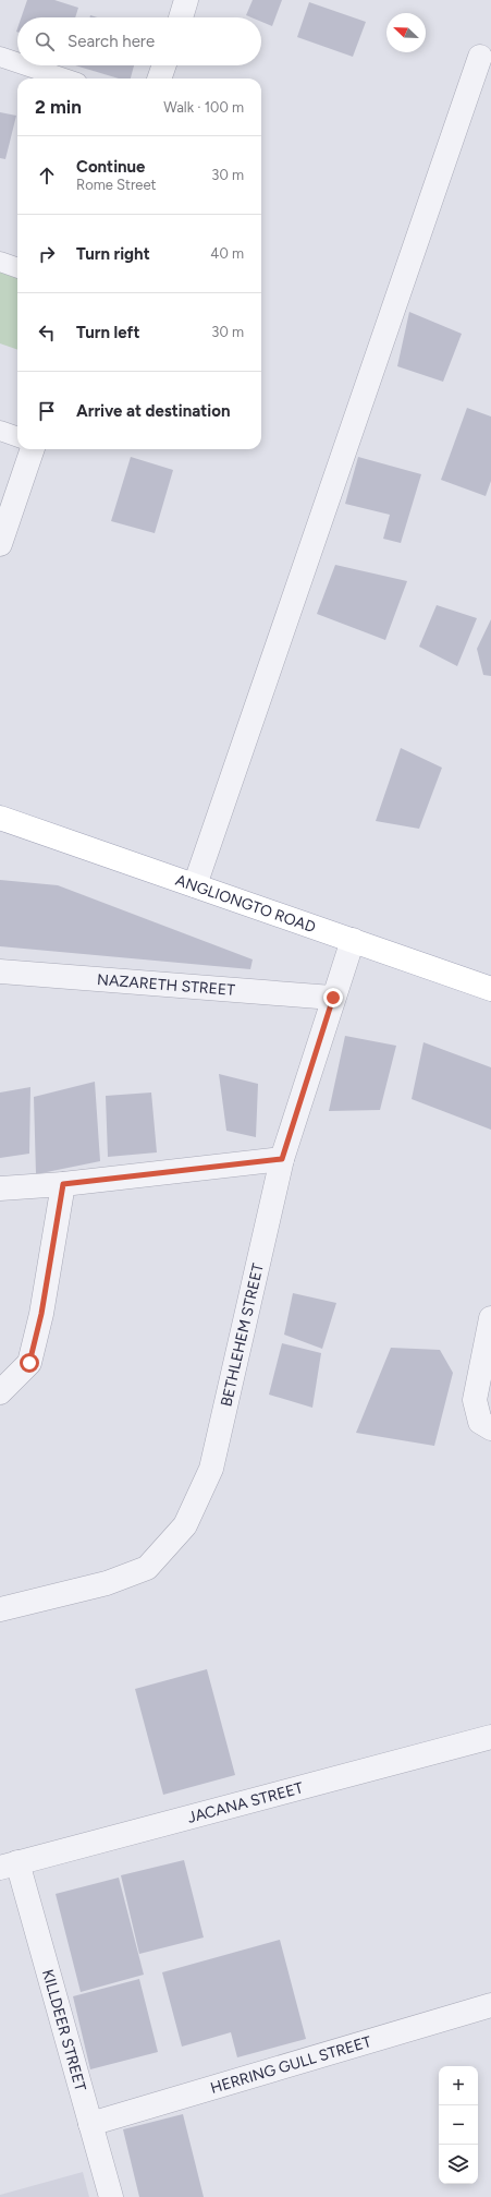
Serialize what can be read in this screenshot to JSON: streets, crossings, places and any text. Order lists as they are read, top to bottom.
{
  "streets": {
    "main road": ["ANGLIONGTO ROAD"],
    "street": [
      "NAZARETH STREET",
      "BETHLEHEM STREET",
      "JACANA STREET",
      "KILLDEER STREET",
      "HERRING GULL STREET"
    ]
  },
  "crossings": [
    ["ANGLIONGTO ROAD", "BETHLEHEM STREET"],
    ["NAZARETH STREET", "BETHLEHEM STREET"],
    ["JACANA STREET", "KILLDEER STREET"],
    ["KILLDEER STREET", "HERRING GULL STREET"]
  ],
  "north": "top left",
  "page": {
    "search": "Search here",
    "heading": ["2 min", "Walk · 100 m"],
    "list": [
      ["Continue", "Rome Street", "30 m"],
      ["Turn right", "40 m"],
      ["Turn left", "30 m"],
      "Arrive at destination"
    ],
    "map_buttons": ["+", "−"]
  }
}
